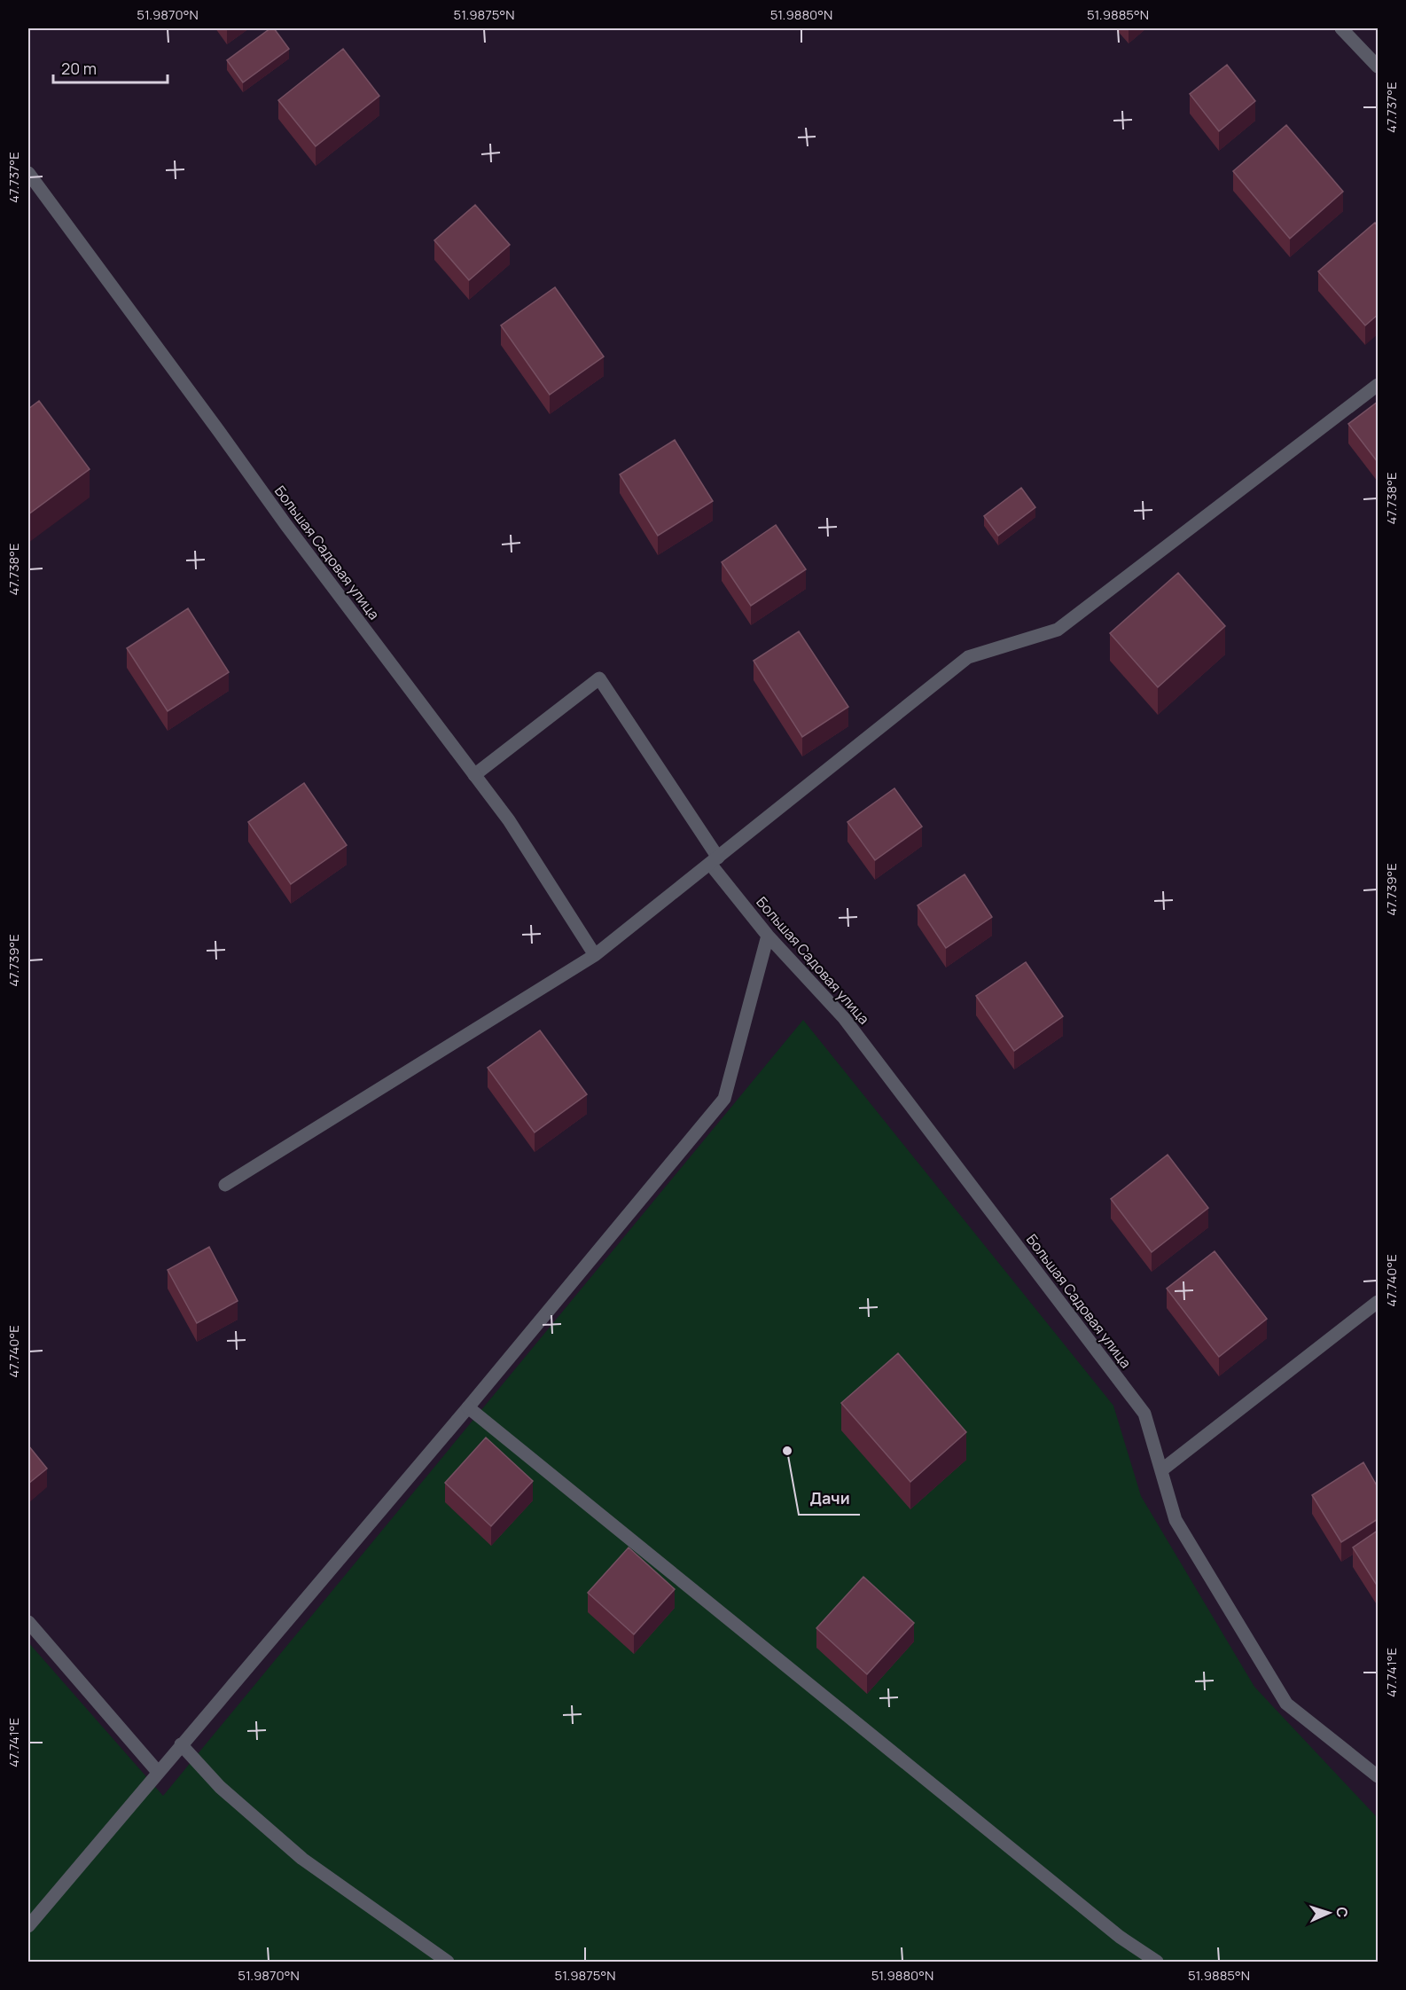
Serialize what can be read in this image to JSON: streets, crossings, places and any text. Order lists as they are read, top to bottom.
{
  "streets": {
    "street": ["Большая Садовая улица"]
  },
  "places": ["Дачи"],
  "scale_bar": "20 m",
  "north": "right",
  "coordinates": [
    "51.9870°N",
    "51.9875°N",
    "51.9880°N",
    "51.9885°N",
    "47.737°E",
    "47.738°E",
    "47.739°E",
    "47.740°E",
    "47.741°E"
  ]
}
